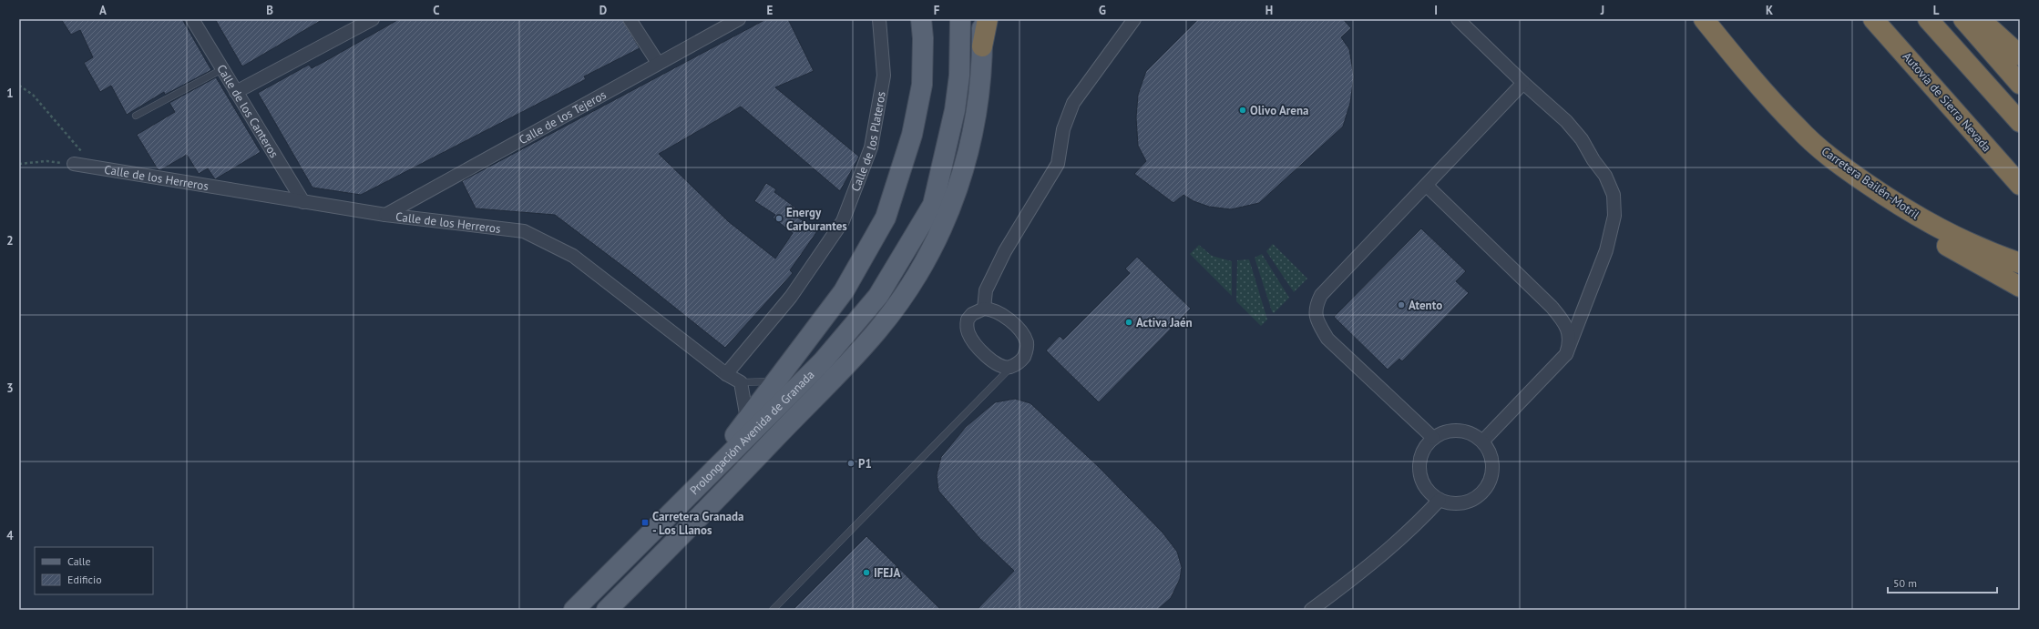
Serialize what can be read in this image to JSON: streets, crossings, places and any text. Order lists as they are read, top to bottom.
{
  "streets": {
    "highway": ["Autovía de Sierra Nevada", "Carretera Bailén-Motril"],
    "main road": ["Prolongación Avenida de Granada"],
    "street": [
      "Calle de los Canteros",
      "Calle de los Tejeros",
      "Calle de los Plateros",
      "Calle de los Herreros"
    ]
  },
  "crossings": [
    ["Calle de los Canteros", "Calle de los Herreros"],
    ["Calle de los Tejeros", "Calle de los Herreros"],
    ["Calle de los Plateros", "Calle de los Herreros"]
  ],
  "places": {
    "other": [
      "Olivo Arena",
      "Energy Carburantes",
      "Atento",
      "Activa Jaén",
      "P1",
      "IFEJA"
    ],
    "transit": ["Carretera Granada - Los Llanos"]
  },
  "legend": ["Calle", "Edificio"],
  "scale_bar": "50 m",
  "grid": {
    "columns": [
      "A",
      "B",
      "C",
      "D",
      "E",
      "F",
      "G",
      "H",
      "I",
      "J",
      "K",
      "L"
    ],
    "rows": [
      "1",
      "2",
      "3",
      "4"
    ]
  }
}
